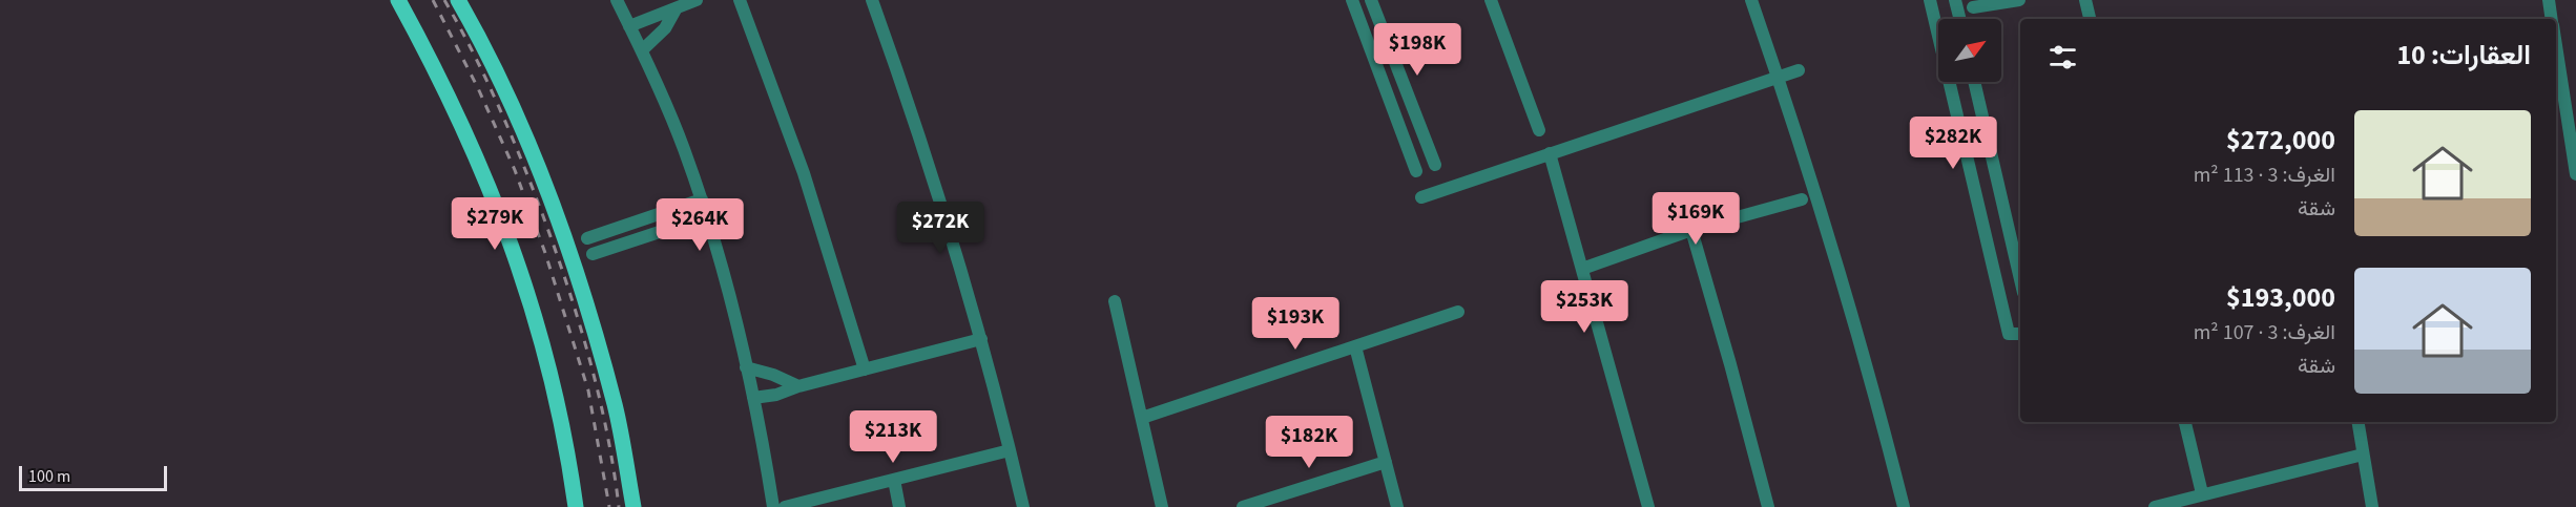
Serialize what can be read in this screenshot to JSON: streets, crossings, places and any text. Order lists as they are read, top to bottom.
{
  "scale_bar": "100 m",
  "north": "top right",
  "page": {
    "heading": "العقارات: 10",
    "price": [
      "$198K",
      "$282K",
      "$169K",
      "$279K",
      "$264K",
      "$272K",
      "$253K",
      "$193K",
      "$213K",
      "$182K"
    ],
    "list": [
      {
        "name": "$272,000",
        "note": "الغرف: 3 · 113 m² · شقة"
      },
      {
        "name": "$193,000",
        "note": "الغرف: 3 · 107 m² · شقة"
      }
    ],
    "scale": "100 m"
  }
}
